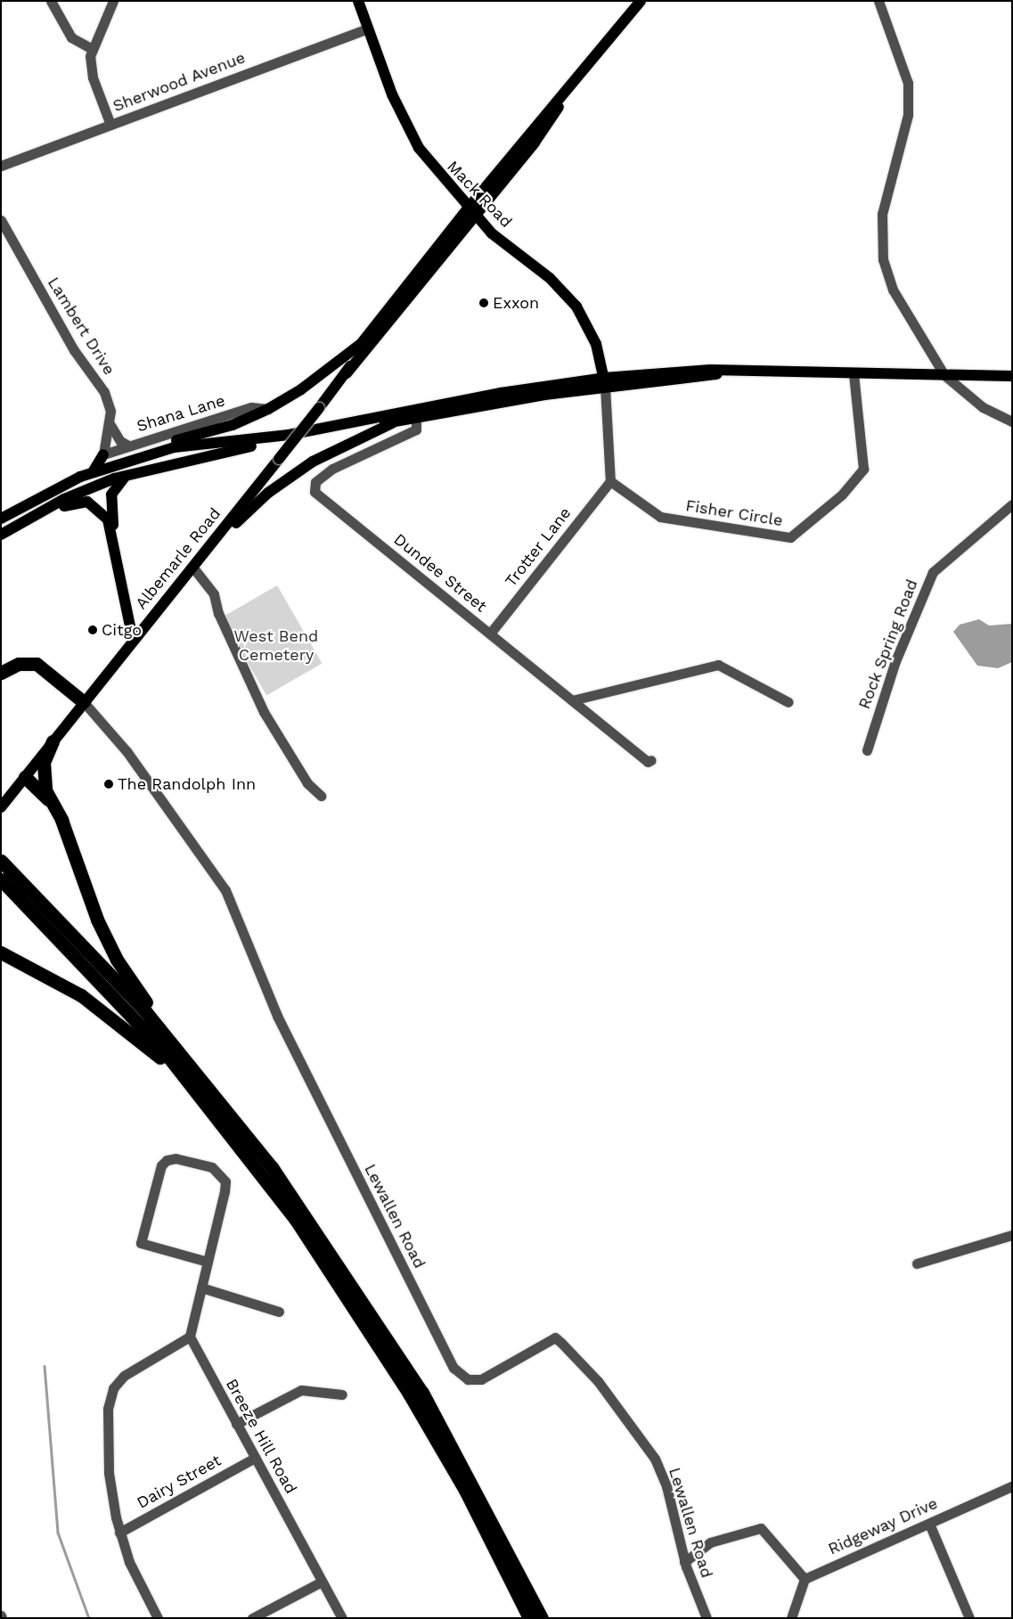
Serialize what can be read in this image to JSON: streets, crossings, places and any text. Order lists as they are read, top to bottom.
{
  "streets": {
    "main road": ["Mack Road", "Albemarle Road"],
    "street": [
      "Sherwood Avenue",
      "Lambert Drive",
      "Shana Lane",
      "Fisher Circle",
      "Trotter Lane",
      "Dundee Street",
      "Rock Spring Road",
      "Lewallen Road",
      "Breeze Hill Road",
      "Dairy Street",
      "Ridgeway Drive"
    ]
  },
  "crossings": [
    ["Sherwood Avenue", "Mack Road"],
    ["Mack Road", "Albemarle Road"],
    ["Lambert Drive", "Shana Lane"],
    ["Fisher Circle", "Trotter Lane"],
    ["Trotter Lane", "Dundee Street"],
    ["Albemarle Road", "Lewallen Road"],
    ["Breeze Hill Road", "Dairy Street"]
  ],
  "parks": ["West Bend Cemetery"],
  "places": ["Exxon", "Citgo", "The Randolph Inn"]
}
